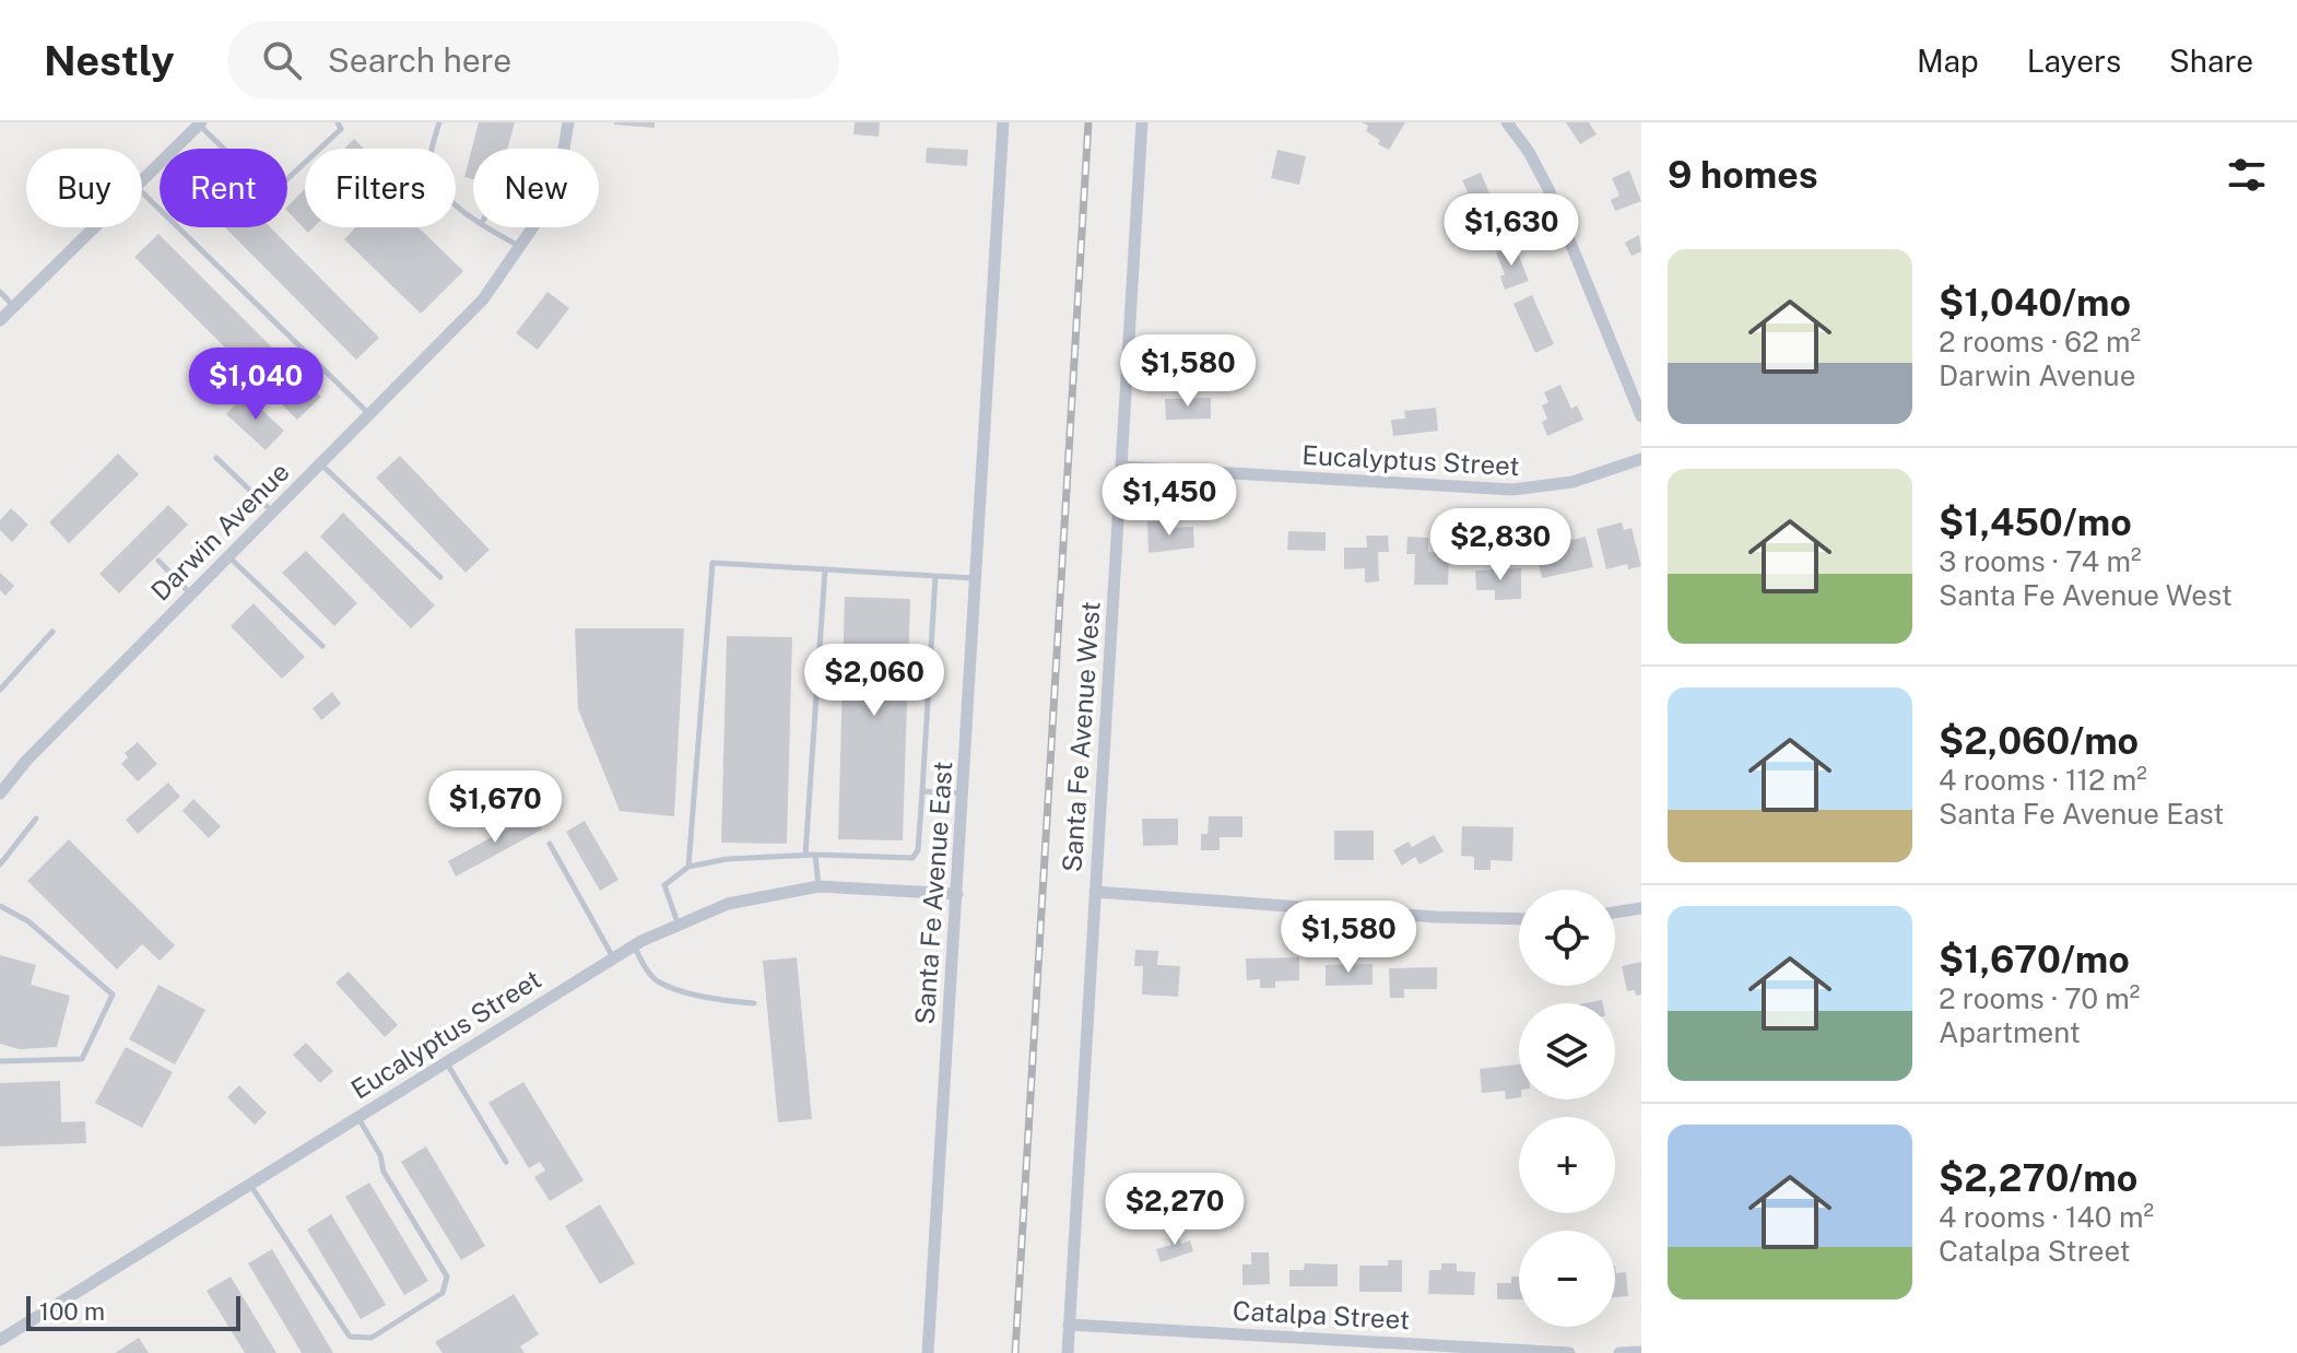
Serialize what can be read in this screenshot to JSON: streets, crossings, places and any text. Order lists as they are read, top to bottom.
{
  "streets": {
    "street": [
      "Eucalyptus Street",
      "Darwin Avenue",
      "Santa Fe Avenue West",
      "Santa Fe Avenue East",
      "Catalpa Street"
    ]
  },
  "crossings": [
    ["Eucalyptus Street", "Santa Fe Avenue West"],
    ["Eucalyptus Street", "Santa Fe Avenue East"],
    ["Santa Fe Avenue West", "Catalpa Street"]
  ],
  "scale_bar": "100 m",
  "page": {
    "header": "Nestly",
    "search": "Search here",
    "nav": ["Map", "Layers", "Share"],
    "heading": "9 homes",
    "chip": [
      "Buy",
      "Rent",
      "Filters",
      "New"
    ],
    "price": [
      "$1,630",
      "$1,580",
      "$1,040",
      "$1,450",
      "$2,830",
      "$2,060",
      "$1,670",
      "$1,580",
      "$2,270"
    ],
    "list": [
      {
        "name": "$1,040/mo",
        "note": "2 rooms · 62 m² · Darwin Avenue"
      },
      {
        "name": "$1,450/mo",
        "note": "3 rooms · 74 m² · Santa Fe Avenue West"
      },
      {
        "name": "$2,060/mo",
        "note": "4 rooms · 112 m² · Santa Fe Avenue East"
      },
      {
        "name": "$1,670/mo",
        "note": "2 rooms · 70 m² · Apartment"
      },
      {
        "name": "$2,270/mo",
        "note": "4 rooms · 140 m² · Catalpa Street"
      }
    ],
    "map_buttons": ["+", "−"],
    "scale": "100 m"
  }
}
